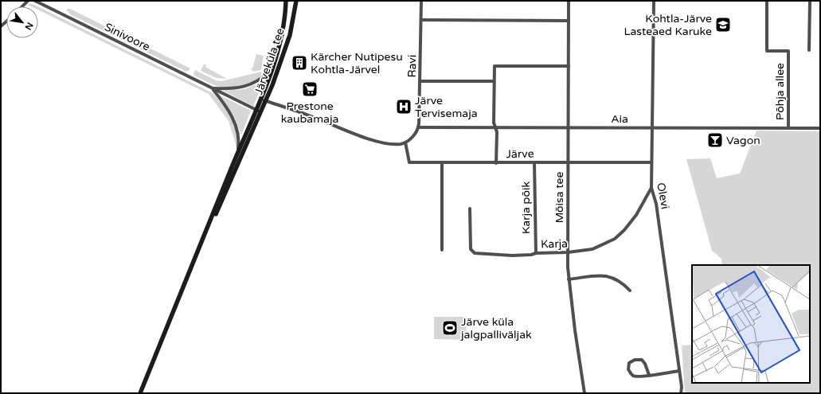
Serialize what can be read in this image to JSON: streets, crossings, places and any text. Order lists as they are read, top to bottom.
{
  "streets": {
    "main road": ["Järveküla tee"],
    "street": [
      "Sinivoore",
      "Ravi",
      "Põhja allee",
      "Aia",
      "Järve",
      "Olevi",
      "Mõisa tee",
      "Karja põik",
      "Karja"
    ]
  },
  "crossings": [
    ["Sinivoore", "Järveküla tee"],
    ["Ravi", "Aia"],
    ["Põhja allee", "Aia"],
    ["Aia", "Olevi"],
    ["Aia", "Mõisa tee"],
    ["Järve", "Olevi"],
    ["Järve", "Mõisa tee"],
    ["Järve", "Karja põik"],
    ["Olevi", "Karja"],
    ["Mõisa tee", "Karja"],
    ["Karja põik", "Karja"]
  ],
  "places": {
    "school or university": ["Kohtla-Järve Lasteaed Karuke"],
    "building": ["Kärcher Nutipesu Kohtla-Järvel"],
    "supermarket": ["Prestone kaubamaja"],
    "hospital": ["Järve Tervisemaja"],
    "bar": ["Vagon"],
    "sports": ["Järve küla jalgpalliväljak"]
  },
  "north": "bottom right"
}
